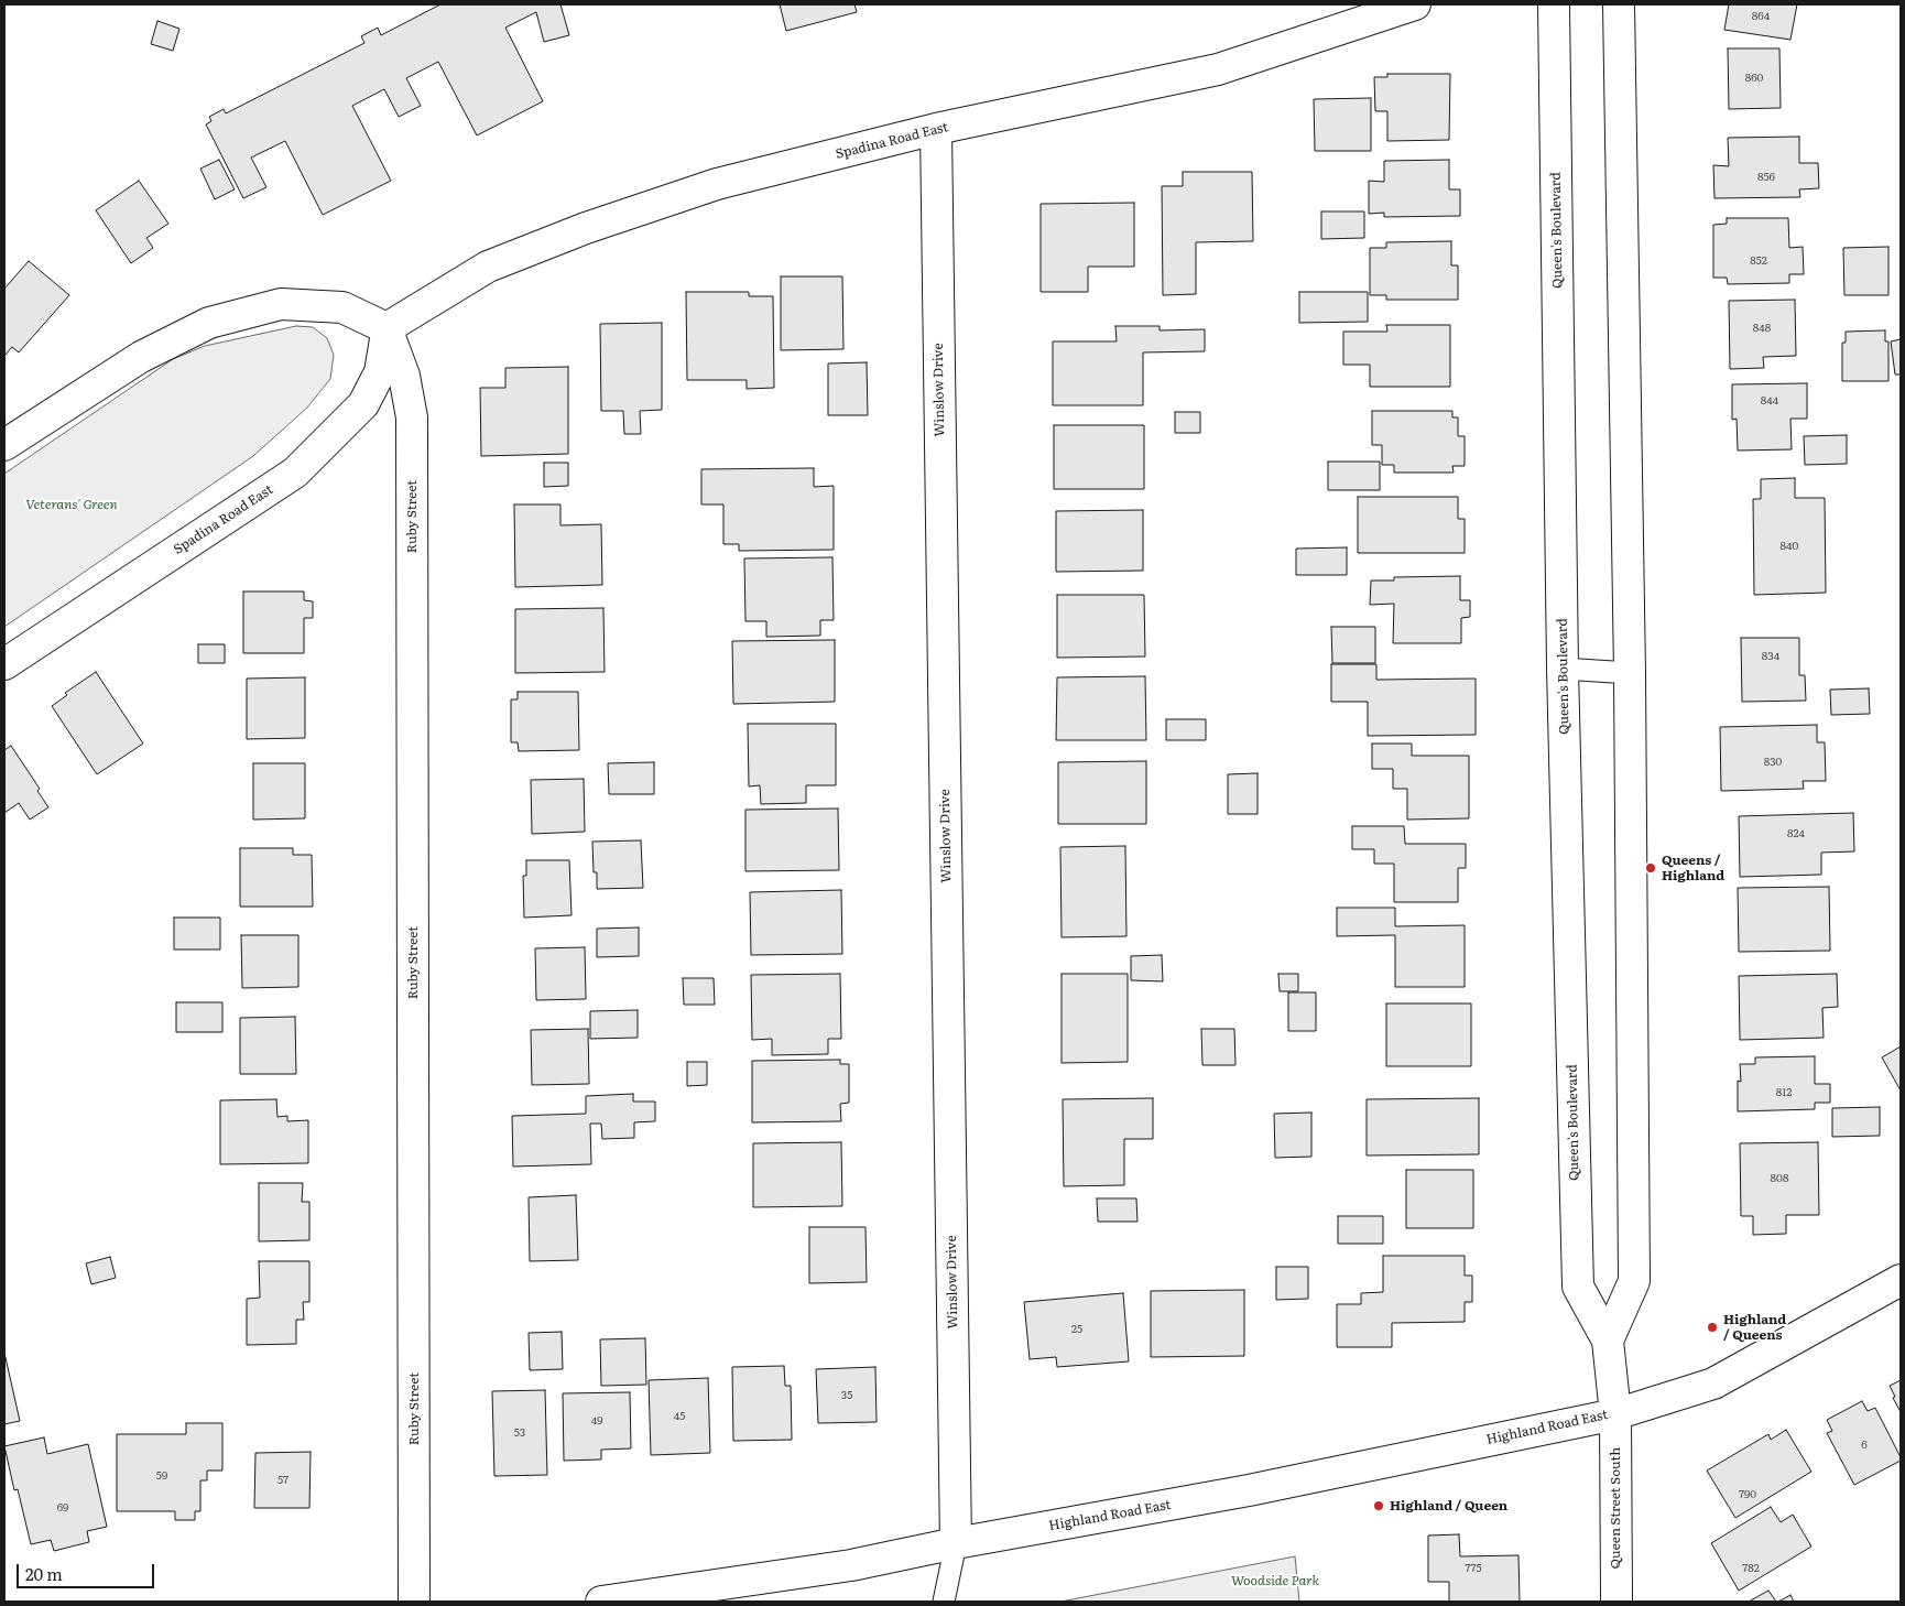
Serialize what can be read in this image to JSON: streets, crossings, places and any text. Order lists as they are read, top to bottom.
{
  "streets": {
    "street": [
      "Spadina Road East",
      "Queen's Boulevard",
      "Winslow Drive",
      "Ruby Street",
      "Highland Road East",
      "Queen Street South"
    ]
  },
  "crossings": [
    ["Spadina Road East", "Winslow Drive"],
    ["Spadina Road East", "Ruby Street"],
    ["Queen's Boulevard", "Highland Road East"],
    ["Queen's Boulevard", "Queen Street South"],
    ["Winslow Drive", "Highland Road East"],
    ["Highland Road East", "Queen Street South"]
  ],
  "parks": ["Veterans' Green", "Woodside Park"],
  "places": ["Queens / Highland", "Highland / Queens", "Highland / Queen"],
  "house_numbers": [
    "864",
    "860",
    "856",
    "852",
    "848",
    "844",
    "840",
    "834",
    "830",
    "824",
    "812",
    "808",
    "25",
    "35",
    "45",
    "49",
    "53",
    "6",
    "59",
    "57",
    "790",
    "69",
    "775",
    "782"
  ],
  "scale_bar": "20 m"
}
